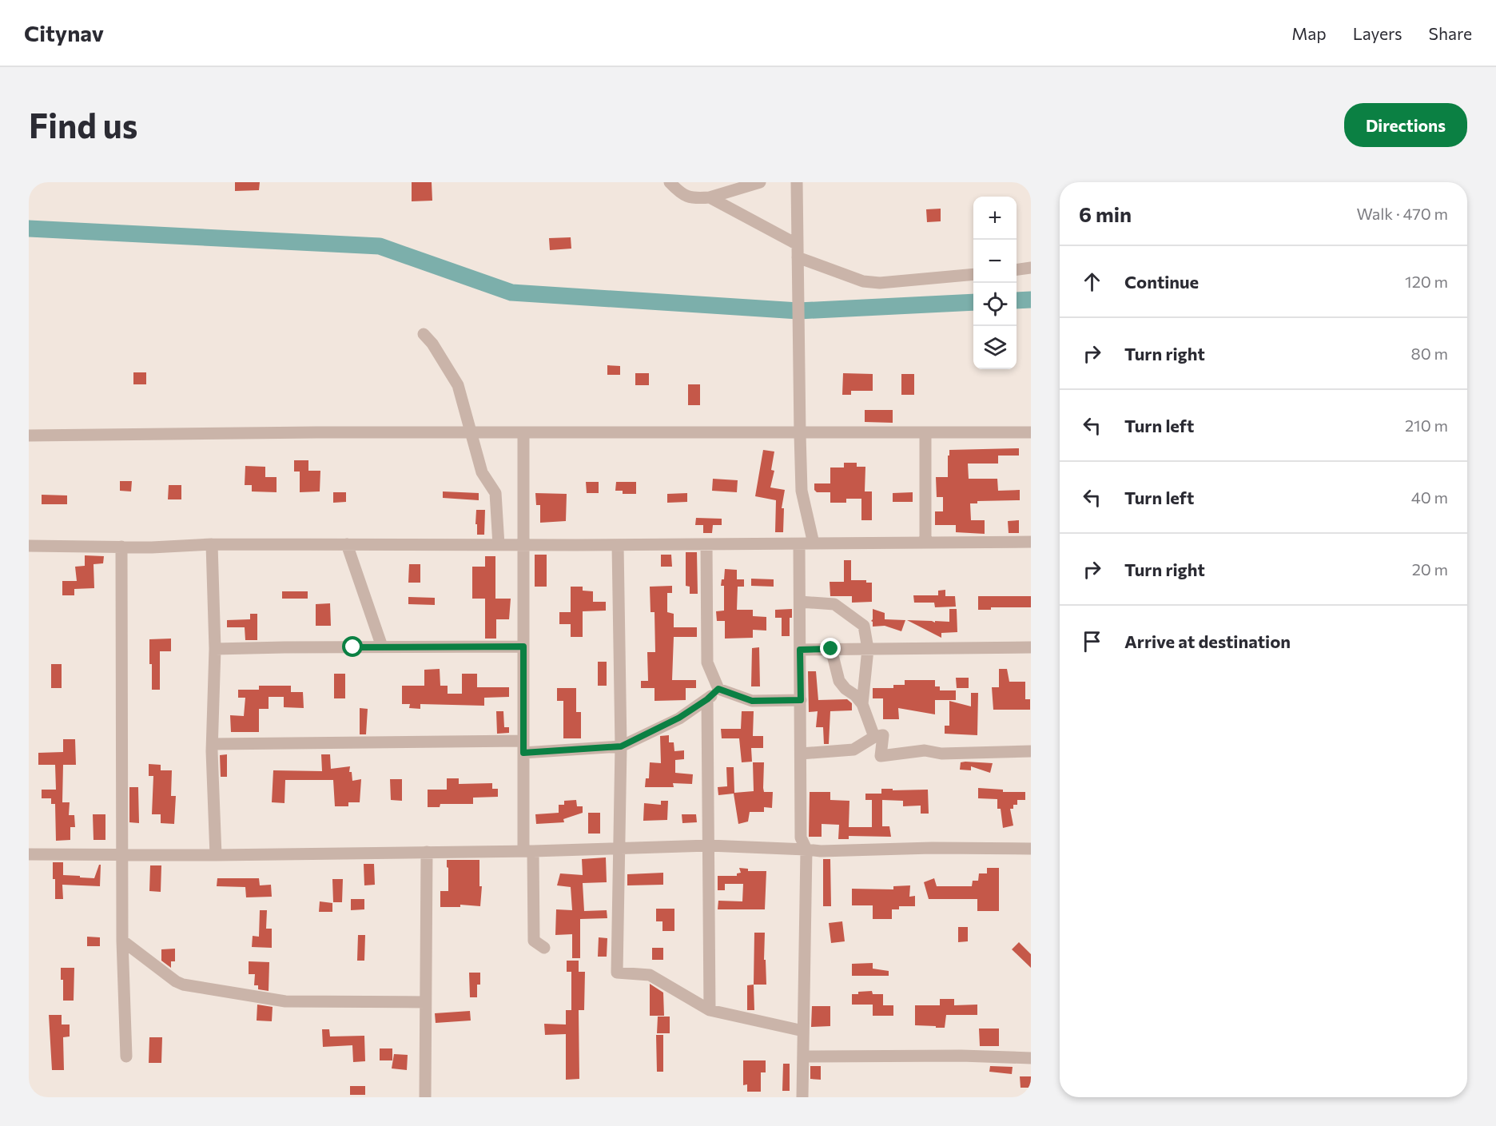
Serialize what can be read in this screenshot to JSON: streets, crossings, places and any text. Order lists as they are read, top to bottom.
{
  "page": {
    "header": "Citynav",
    "nav": ["Map", "Layers", "Share"],
    "buttons": "Directions",
    "title": "Find us",
    "heading": ["6 min", "Walk · 470 m"],
    "map_buttons": ["+", "−"],
    "list": [
      ["Continue", "120 m"],
      ["Turn right", "80 m"],
      ["Turn left", "210 m"],
      ["Turn left", "40 m"],
      ["Turn right", "20 m"],
      "Arrive at destination"
    ]
  }
}
